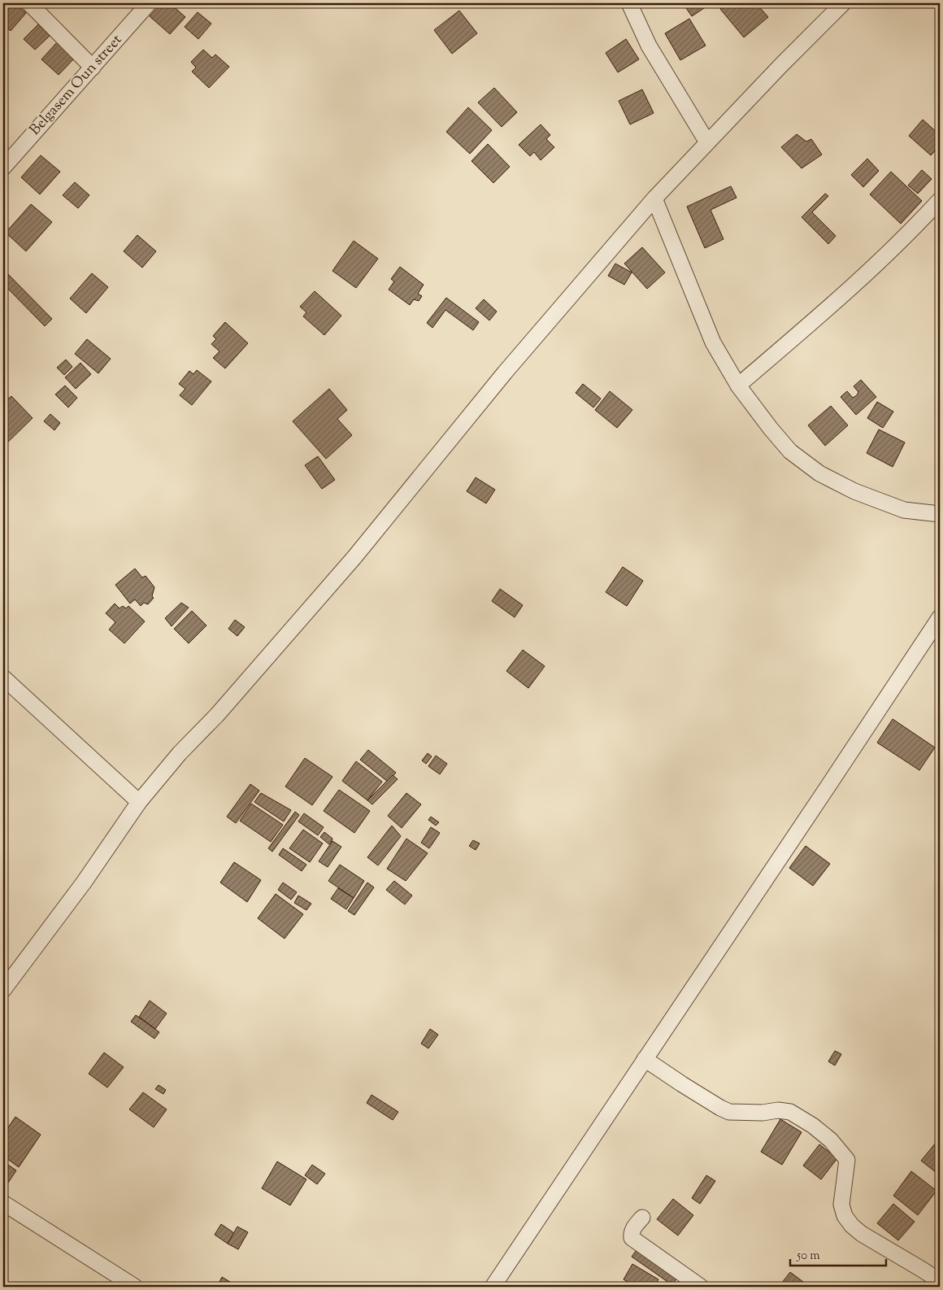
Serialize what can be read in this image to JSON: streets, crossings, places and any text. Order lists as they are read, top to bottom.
{
  "streets": {
    "street": ["Belgasem Oun street"]
  },
  "scale_bar": "50 m"
}
